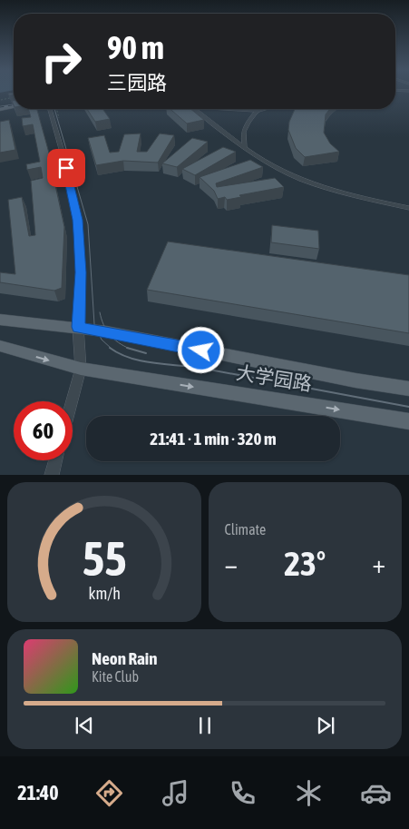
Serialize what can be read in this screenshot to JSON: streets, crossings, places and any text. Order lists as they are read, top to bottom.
{
  "streets": {
    "main road": ["大学园路"]
  },
  "page": {
    "turn": ["90 m", "三园路"],
    "limit": "60",
    "trip": "21:41 · 1 min · 320 m",
    "tile": "Climate",
    "heat": ["−", "23°", "+"],
    "song": ["Neon Rain", "Kite Club"],
    "tabs": "21:40",
    "gauge": ["55", "km/h"]
  }
}
